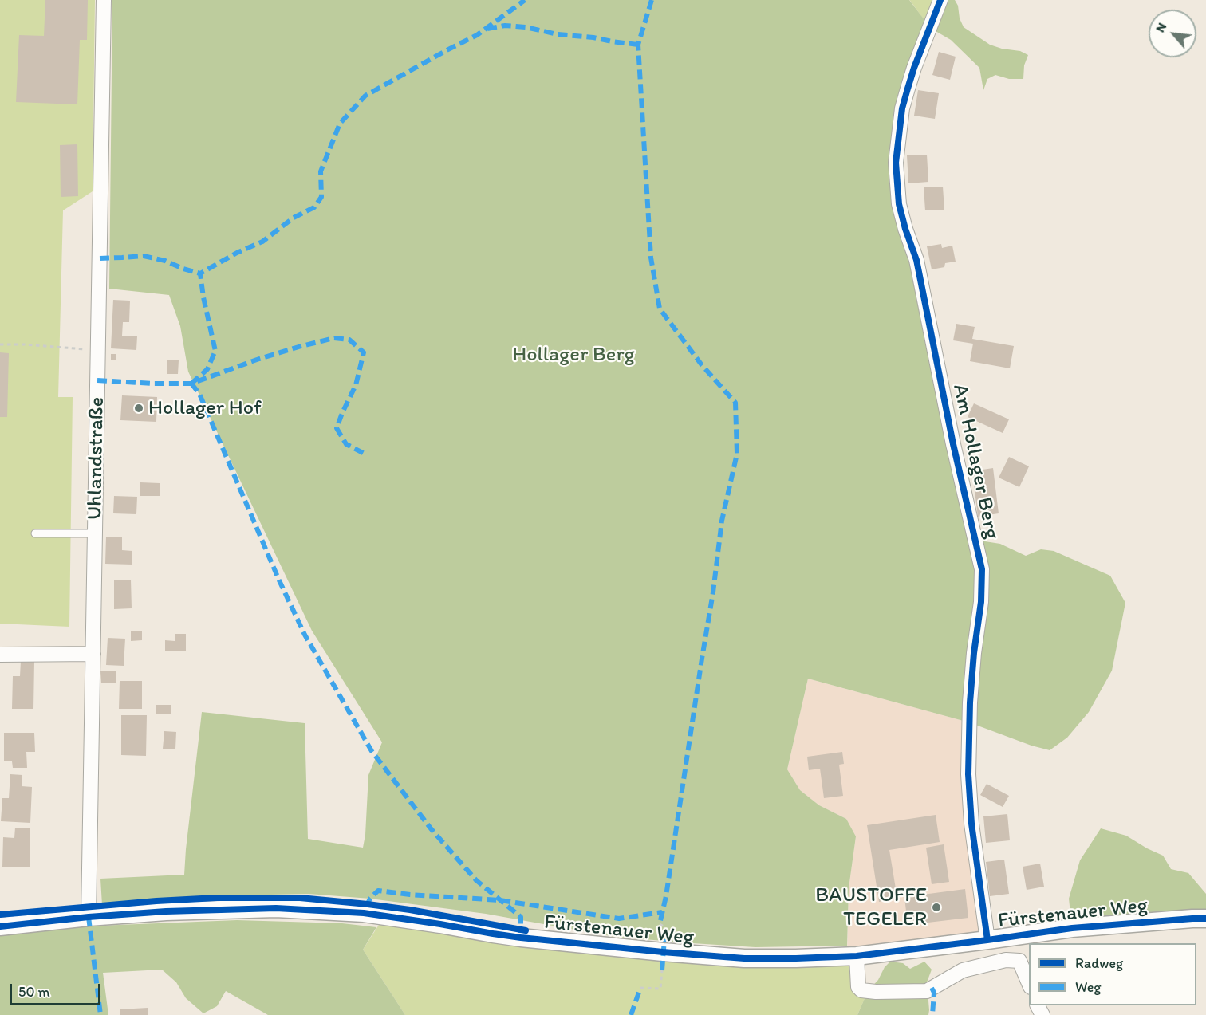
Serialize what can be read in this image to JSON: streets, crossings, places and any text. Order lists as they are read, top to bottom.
{
  "streets": {
    "street": ["Uhlandstraße", "Am Hollager Berg", "Fürstenauer Weg"]
  },
  "crossings": [
    ["Uhlandstraße", "Fürstenauer Weg"],
    ["Am Hollager Berg", "Fürstenauer Weg"]
  ],
  "parks": ["Hollager Berg"],
  "places": ["Hollager Hof", "BAUSTOFFE TEGELER"],
  "legend": ["Radweg", "Weg"],
  "scale_bar": "50 m",
  "north": "top left"
}
